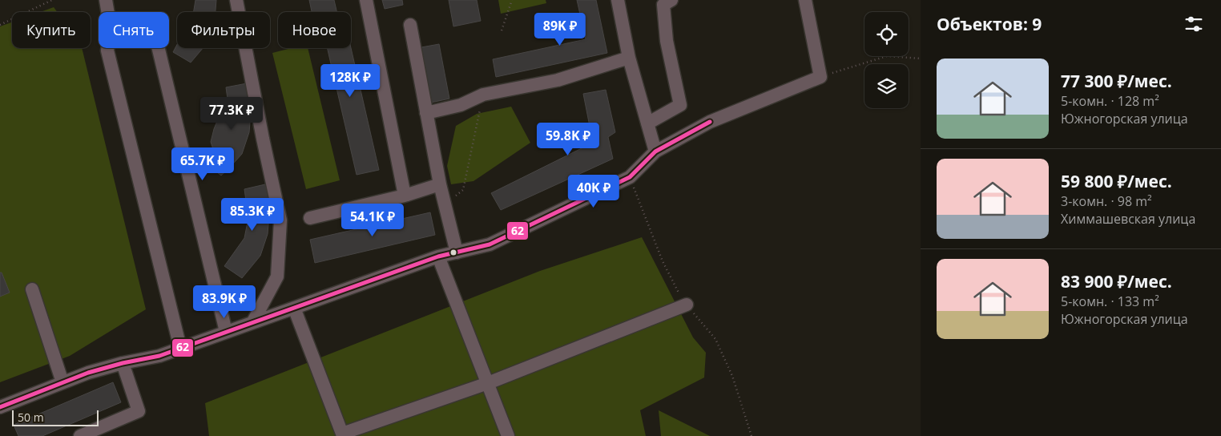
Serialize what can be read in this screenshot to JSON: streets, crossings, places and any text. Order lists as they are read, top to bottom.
{
  "lines": ["transit line 62"],
  "scale_bar": "50 m",
  "page": {
    "heading": "Объектов: 9",
    "chip": [
      "Купить",
      "Снять",
      "Фильтры",
      "Новое"
    ],
    "price": [
      "89K ₽",
      "128K ₽",
      "77.3K ₽",
      "59.8K ₽",
      "65.7K ₽",
      "40K ₽",
      "85.3K ₽",
      "54.1K ₽",
      "83.9K ₽"
    ],
    "list": [
      {
        "name": "77 300 ₽/мес.",
        "note": "5-комн. · 128 m² · Южногорская улица"
      },
      {
        "name": "59 800 ₽/мес.",
        "note": "3-комн. · 98 m² · Химмашевская улица"
      },
      {
        "name": "83 900 ₽/мес.",
        "note": "5-комн. · 133 m² · Южногорская улица"
      }
    ],
    "scale": "50 m"
  }
}
